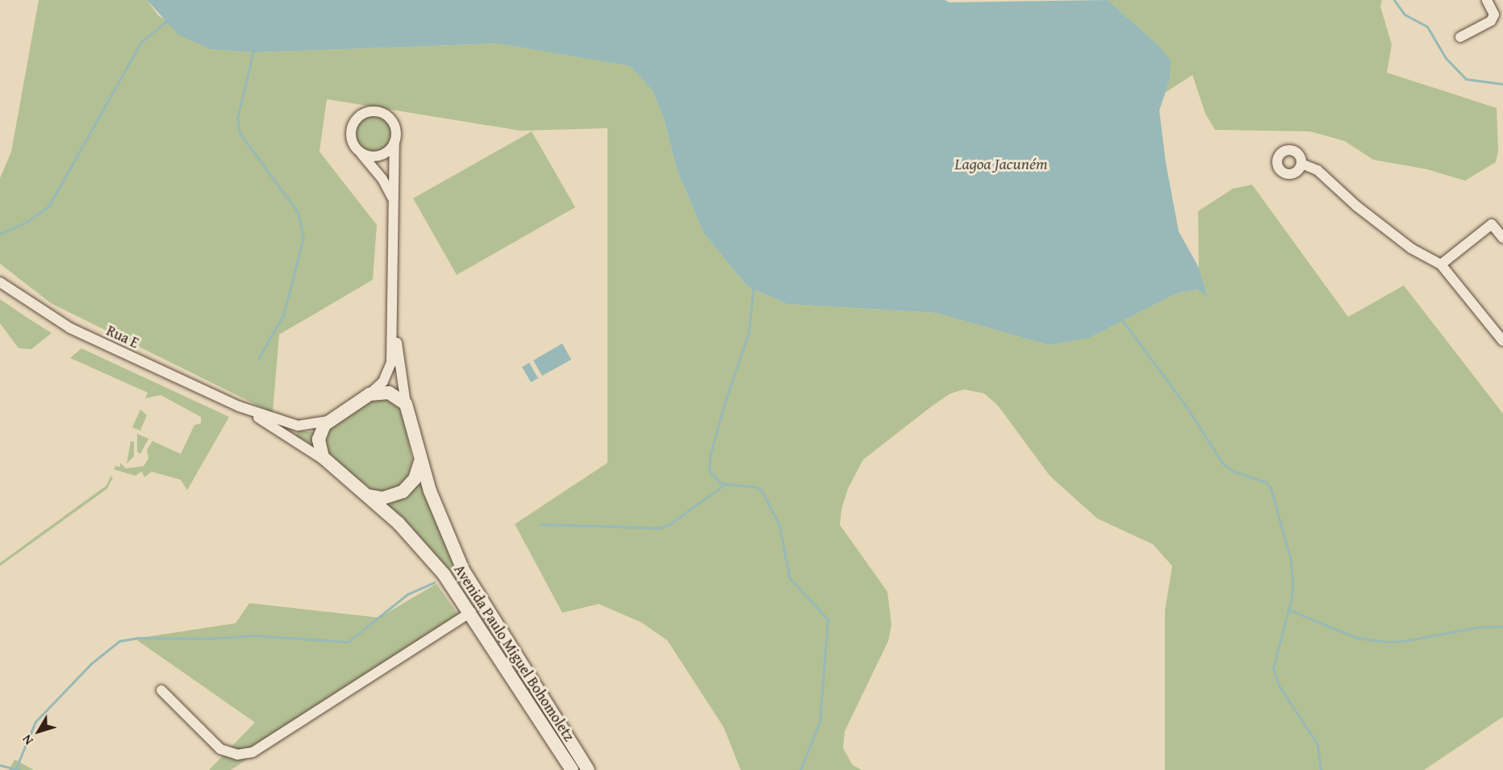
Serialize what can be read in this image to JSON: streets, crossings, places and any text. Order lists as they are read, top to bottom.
{
  "streets": {
    "street": ["Rua E", "Avenida Paulo Miguel Bohomoletz"]
  },
  "crossings": [
    ["Rua E", "Avenida Paulo Miguel Bohomoletz"]
  ],
  "water": ["Lagoa Jacuném"],
  "north": "bottom left"
}
